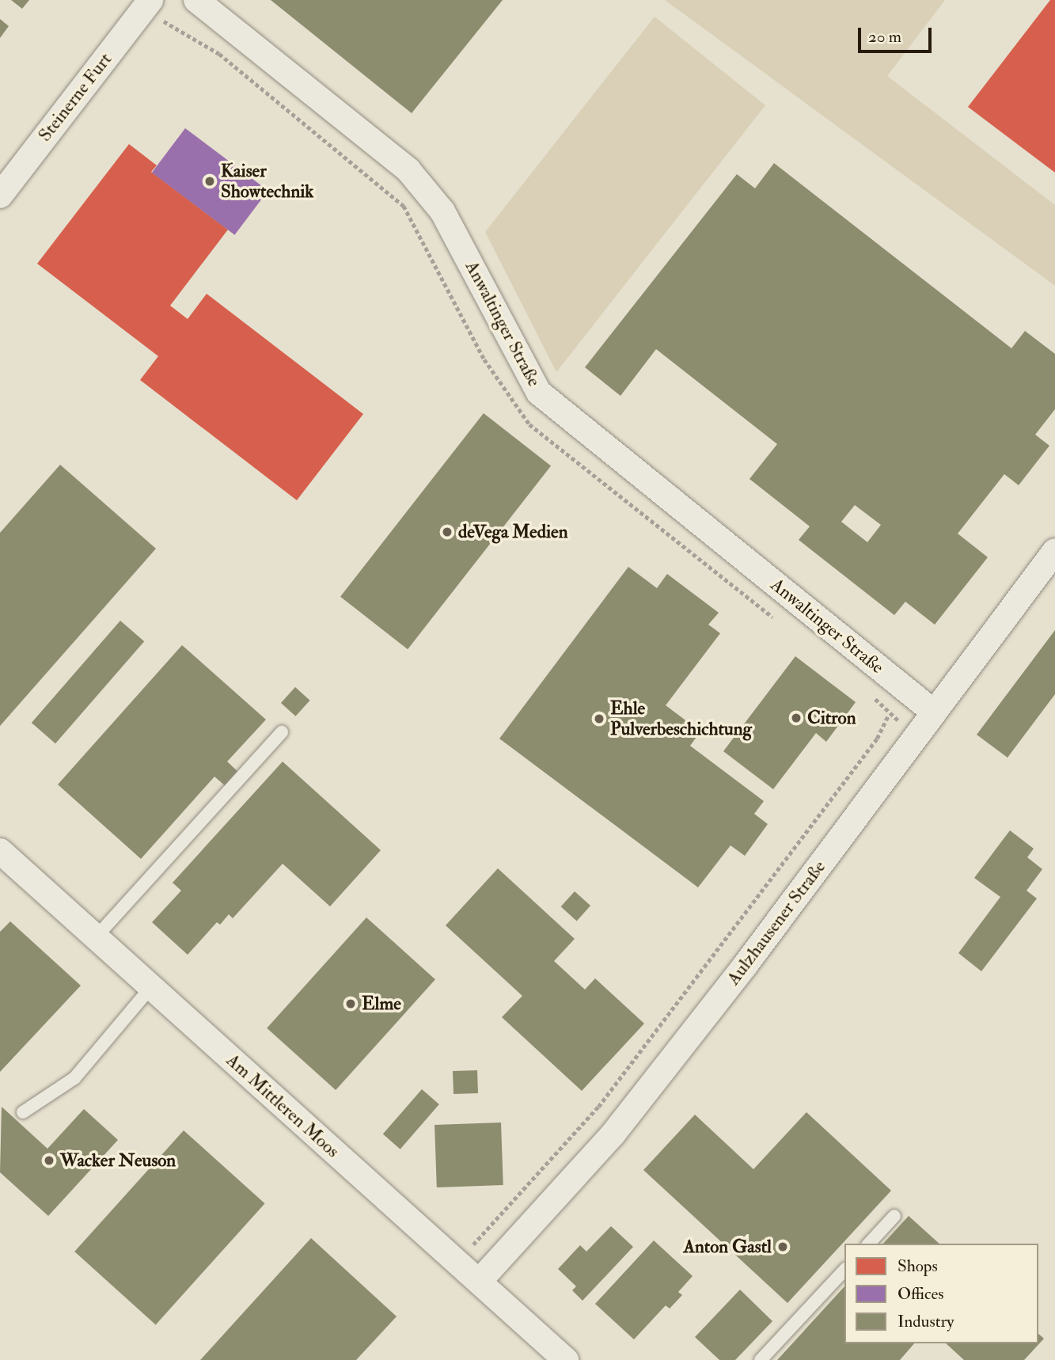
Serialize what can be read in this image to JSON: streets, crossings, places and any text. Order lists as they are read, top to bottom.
{
  "streets": {
    "street": [
      "Steinerne Furt",
      "Anwaltinger Straße",
      "Aulzhausener Straße",
      "Am Mittleren Moos"
    ]
  },
  "crossings": [
    ["Anwaltinger Straße", "Aulzhausener Straße"],
    ["Aulzhausener Straße", "Am Mittleren Moos"]
  ],
  "places": [
    "Kaiser Showtechnik",
    "deVega Medien",
    "Citron",
    "Ehle Pulverbeschichtung",
    "Elme",
    "Wacker Neuson",
    "Anton Gastl"
  ],
  "legend": ["Shops", "Offices", "Industry"],
  "scale_bar": "20 m"
}
